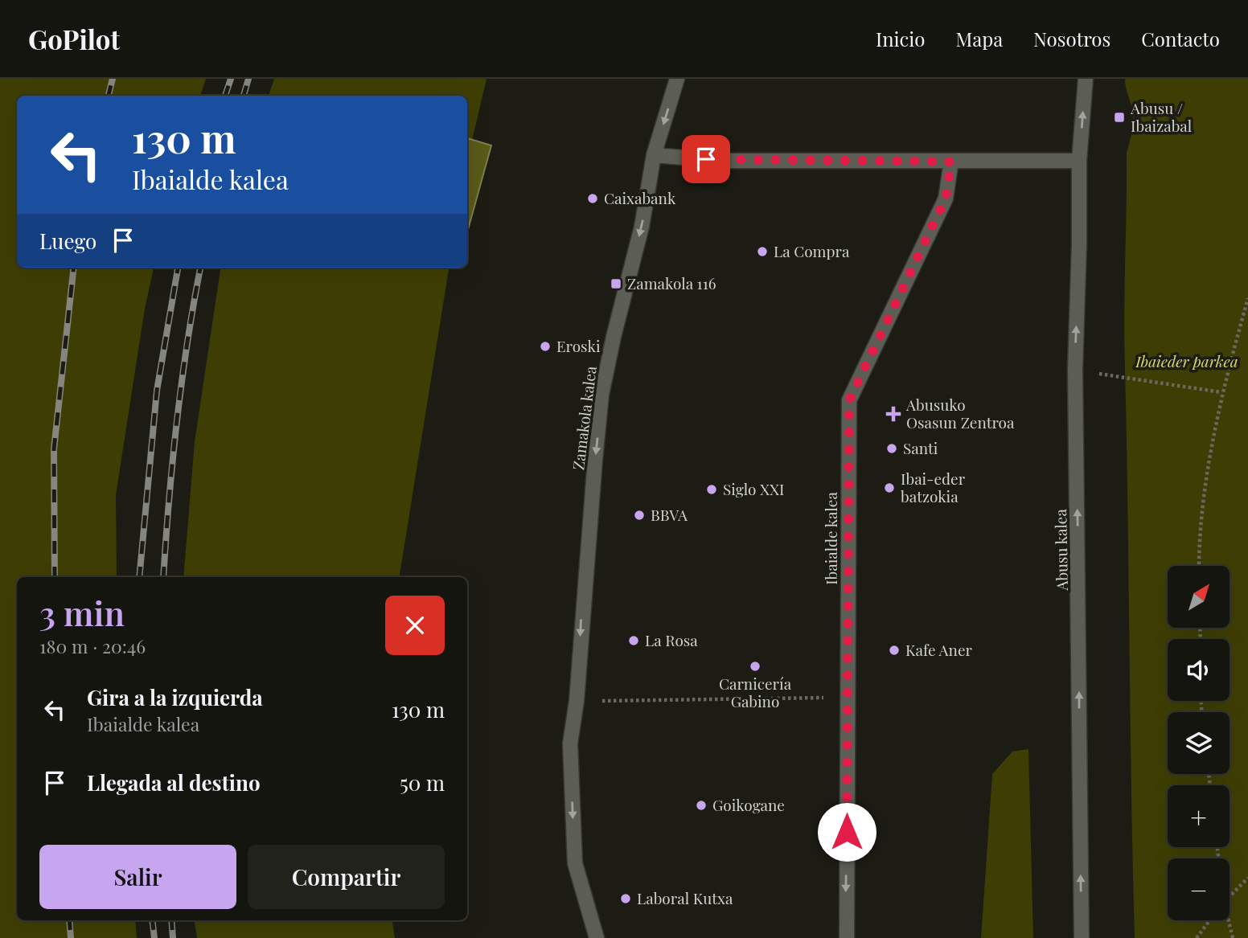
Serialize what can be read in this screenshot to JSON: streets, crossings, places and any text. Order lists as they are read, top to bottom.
{
  "streets": {
    "street": ["Zamakola kalea", "Ibaialde kalea", "Abusu kalea"]
  },
  "one_way": ["Zamakola kalea", "Abusu kalea"],
  "parks": ["Ibaieder parkea"],
  "places": {
    "transit": ["Abusu / Ibaizabal", "Zamakola 116"],
    "other": [
      "Caixabank",
      "La Compra",
      "Eroski",
      "Santi",
      "Ibai-eder batzokia",
      "Siglo XXI",
      "BBVA",
      "La Rosa",
      "Kafe Aner",
      "Carnicería Gabino",
      "Goikogane",
      "Laboral Kutxa"
    ],
    "health": ["Abusuko Osasun Zentroa"]
  },
  "north": "top right",
  "page": {
    "header": "GoPilot",
    "nav": [
      "Inicio",
      "Mapa",
      "Nosotros",
      "Contacto"
    ],
    "turn": ["130 m", "Ibaialde kalea"],
    "then": "Luego",
    "map_buttons": ["+", "−"],
    "heading": ["3 min", "180 m · 20:46"],
    "list": [
      {
        "name": "Gira a la izquierda",
        "note": "Ibaialde kalea",
        "value": "130 m"
      },
      {
        "name": "Llegada al destino",
        "value": "50 m"
      }
    ],
    "buttons": ["Salir", "Compartir"]
  }
}
